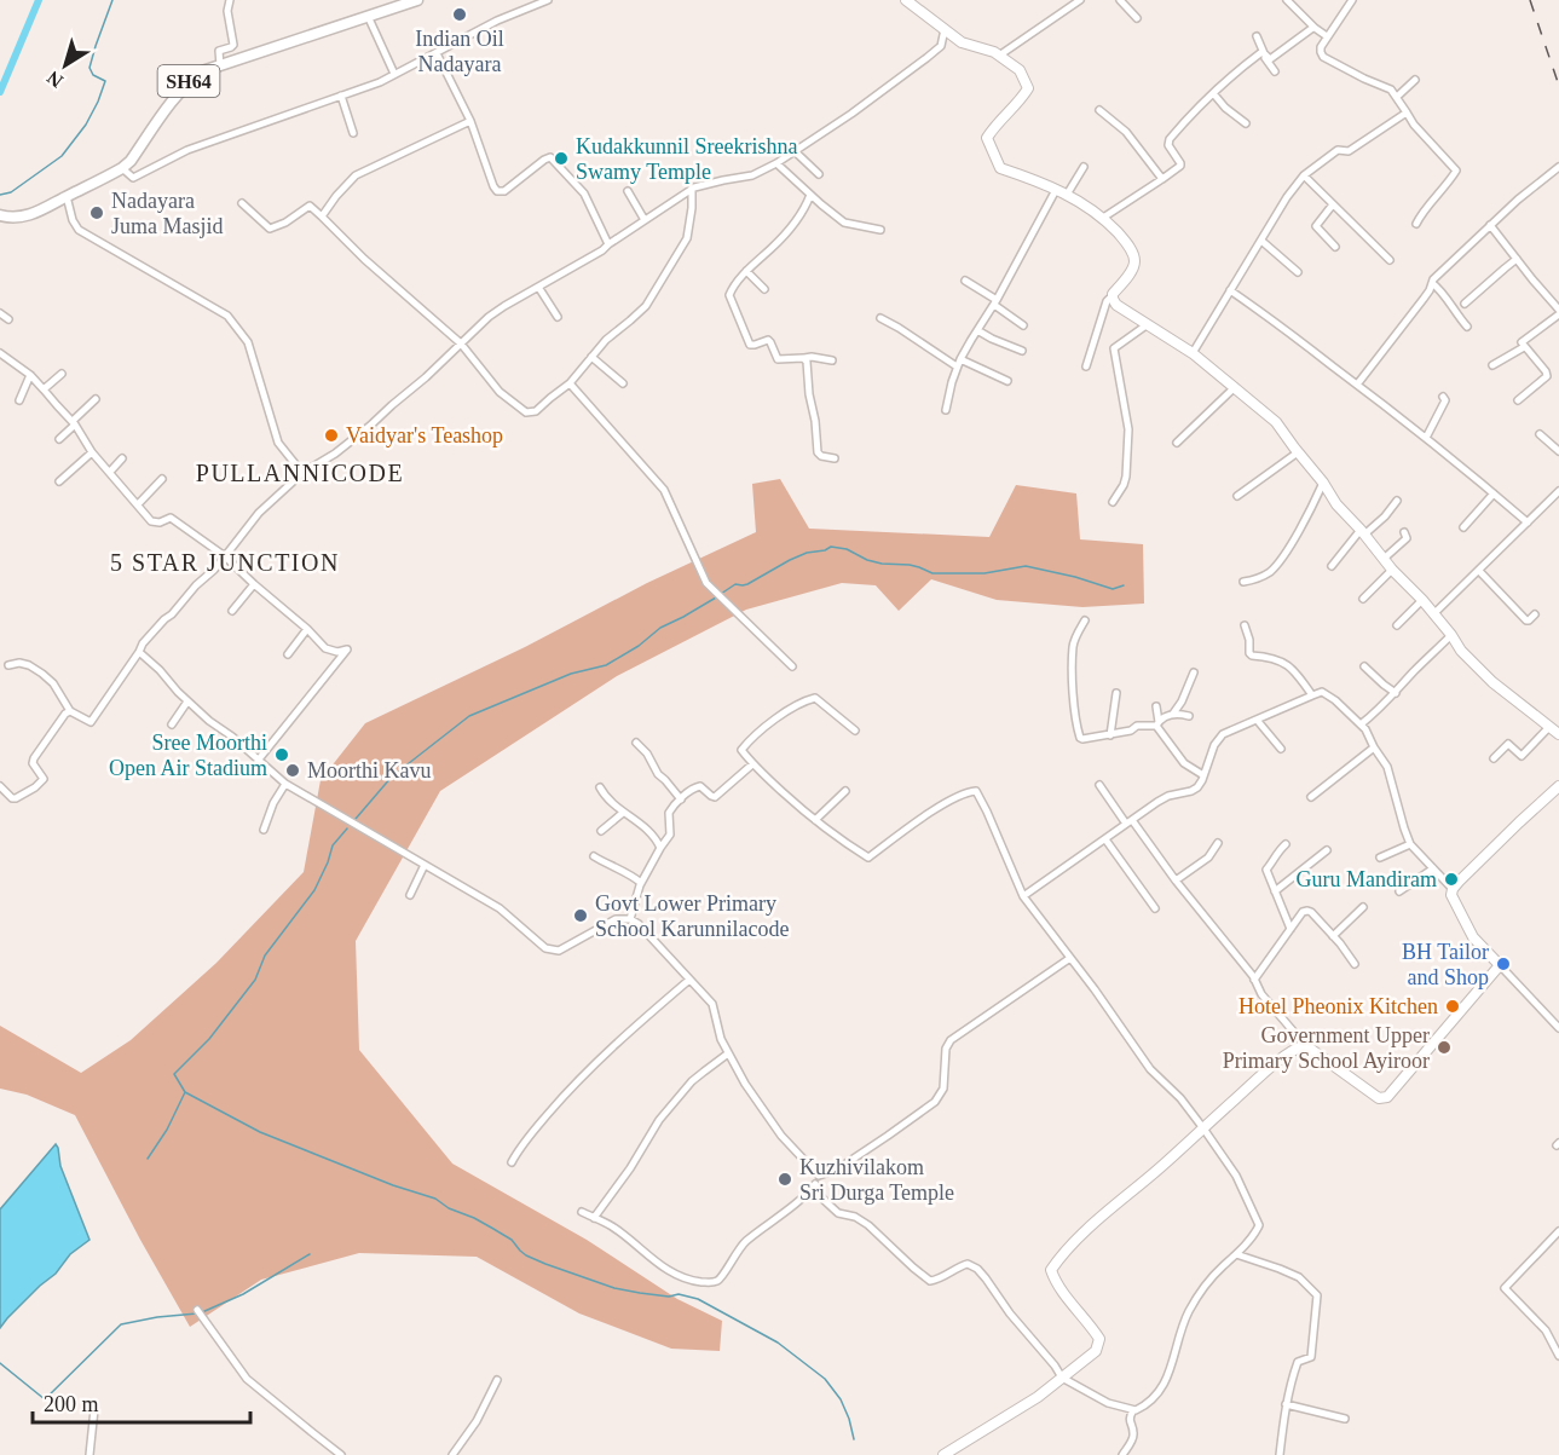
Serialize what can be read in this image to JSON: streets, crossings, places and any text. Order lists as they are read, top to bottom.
{
  "streets": {
    "main road": ["SH64"]
  },
  "districts": ["PULLANNICODE", "5 STAR JUNCTION"],
  "places": [
    "Indian Oil Nadayara",
    "Kudakkunnil Sreekrishna Swamy Temple",
    "Nadayara Juma Masjid",
    "Vaidyar's Teashop",
    "Sree Moorthi Open Air Stadium",
    "Moorthi Kavu",
    "Guru Mandiram",
    "Govt Lower Primary School Karunnilacode",
    "BH Tailor and Shop",
    "Hotel Pheonix Kitchen",
    "Government Upper Primary School Ayiroor",
    "Kuzhivilakom Sri Durga Temple"
  ],
  "scale_bar": "200 m",
  "north": "bottom left"
}
